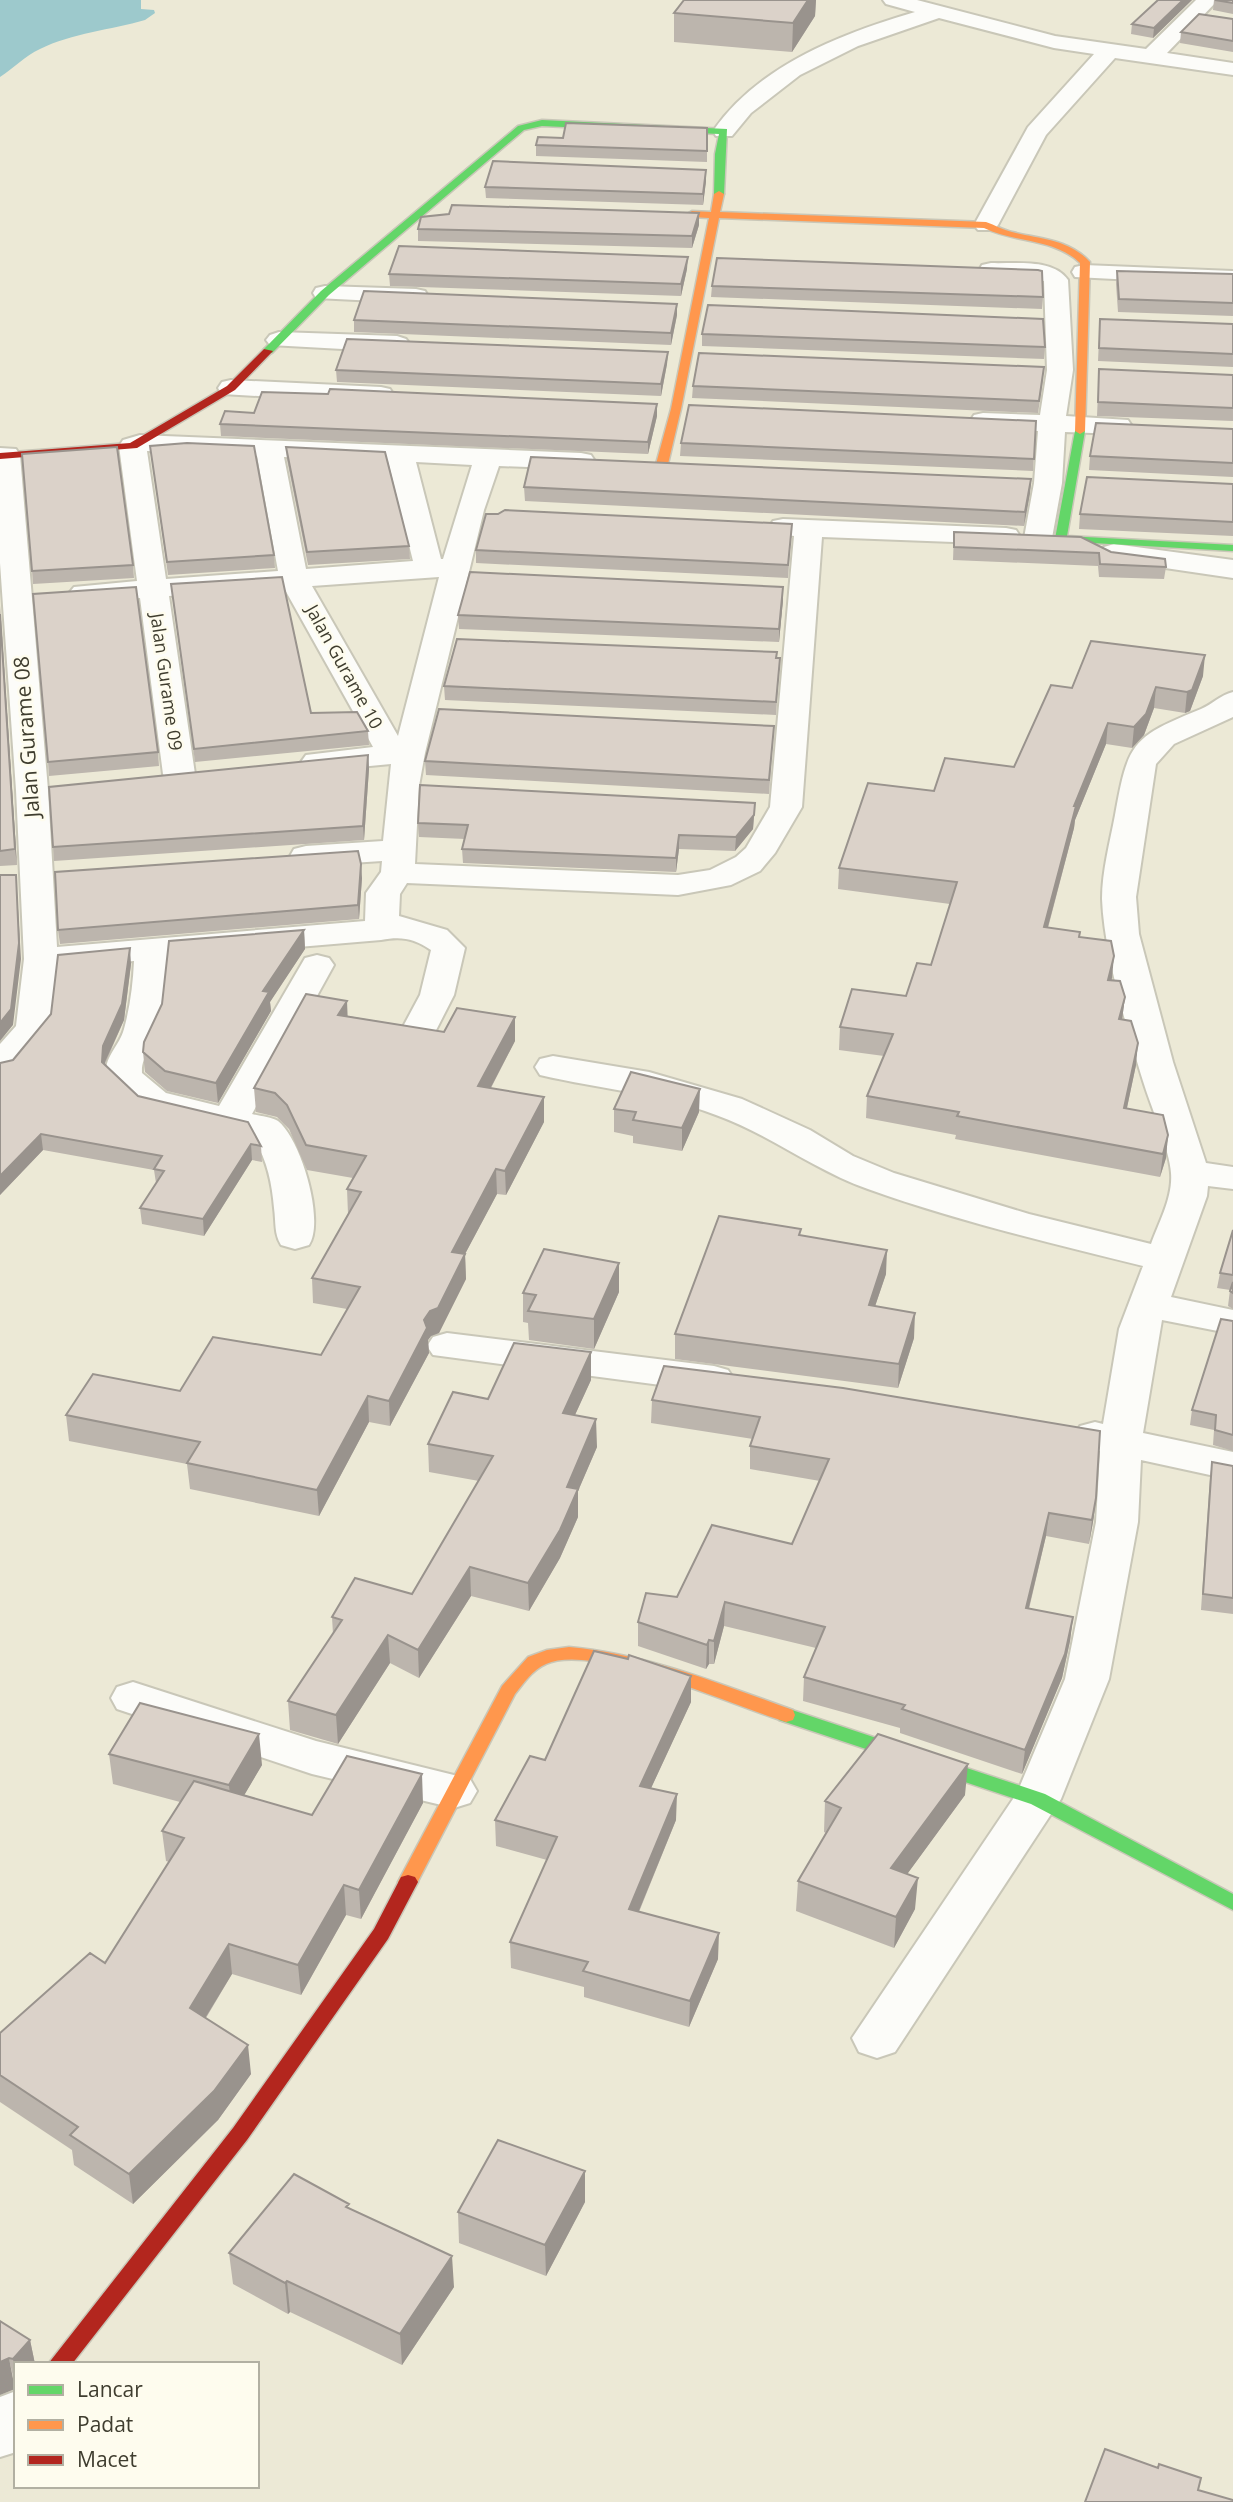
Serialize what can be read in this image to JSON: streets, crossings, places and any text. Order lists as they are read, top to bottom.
{
  "streets": {
    "street": ["Jalan Gurame 10", "Jalan Gurame 09", "Jalan Gurame 08"]
  },
  "legend": ["Lancar", "Padat", "Macet"]
}
